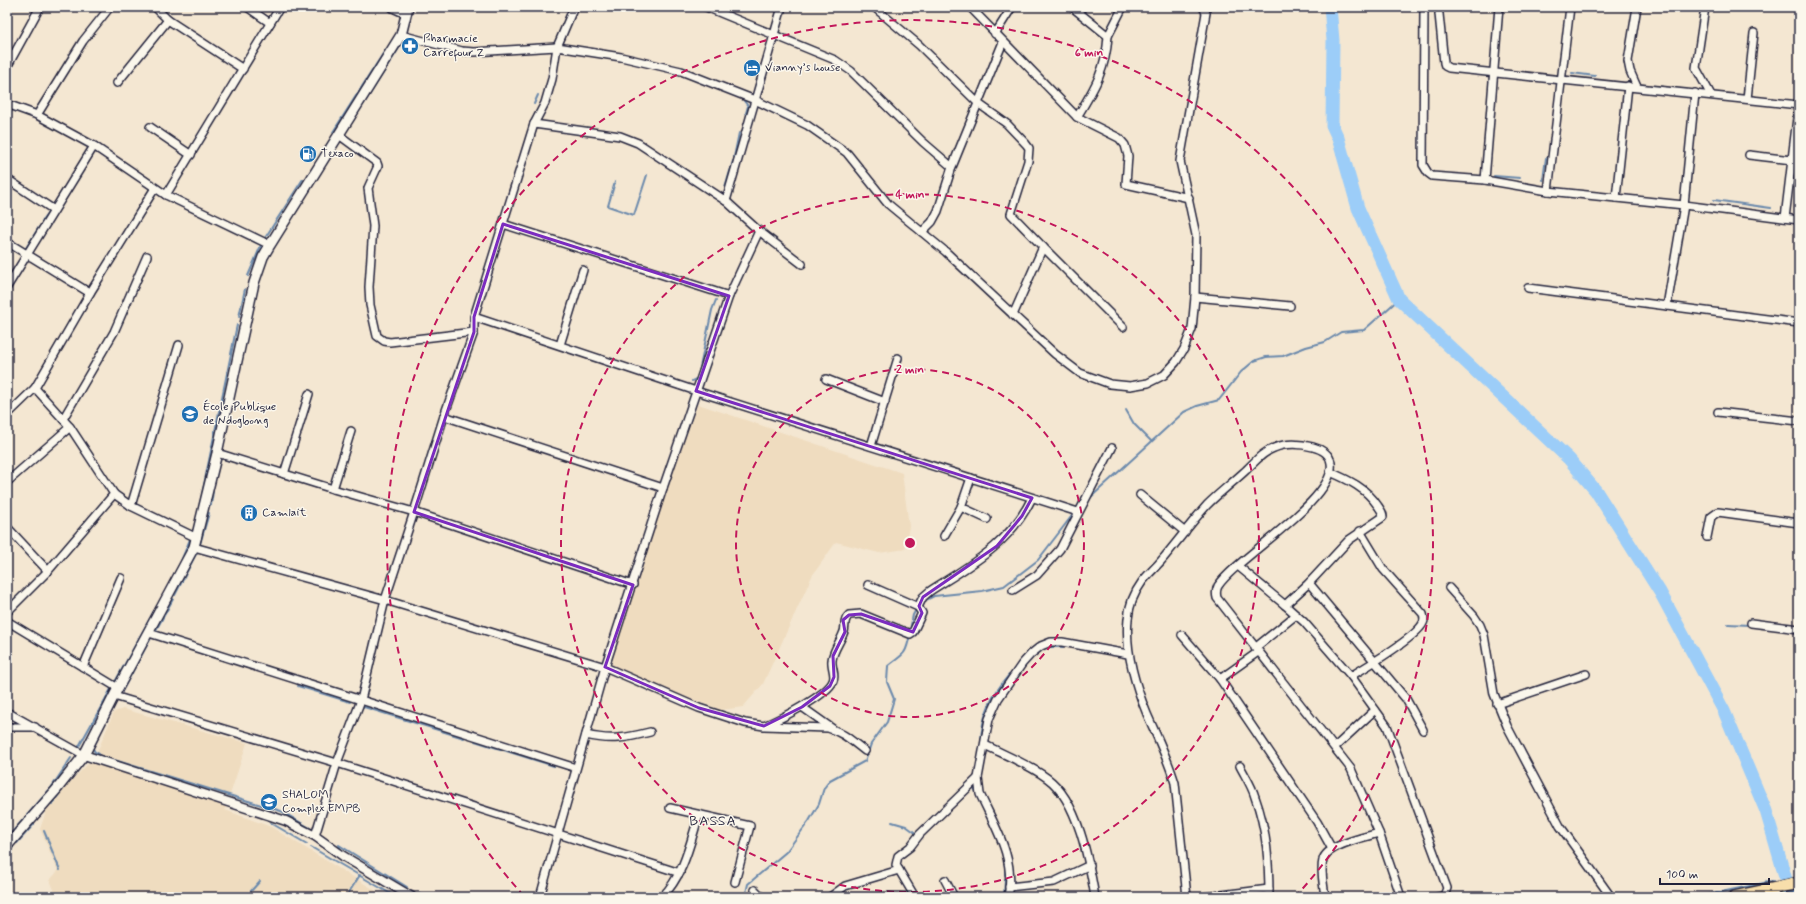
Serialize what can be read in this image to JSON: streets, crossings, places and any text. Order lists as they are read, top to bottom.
{
  "districts": ["BASSA"],
  "places": {
    "pharmacy": ["Pharmacie Carrefour Z"],
    "hotel": ["Vianny’s house"],
    "fuel station": ["Texaco"],
    "school or university": ["École Publique de Ndogbong", "SHALOM Complex EMPB"],
    "building": ["Camlait"]
  },
  "scale_bar": "100 m",
  "rings": ["6 min", "4 min", "2 min"]
}
